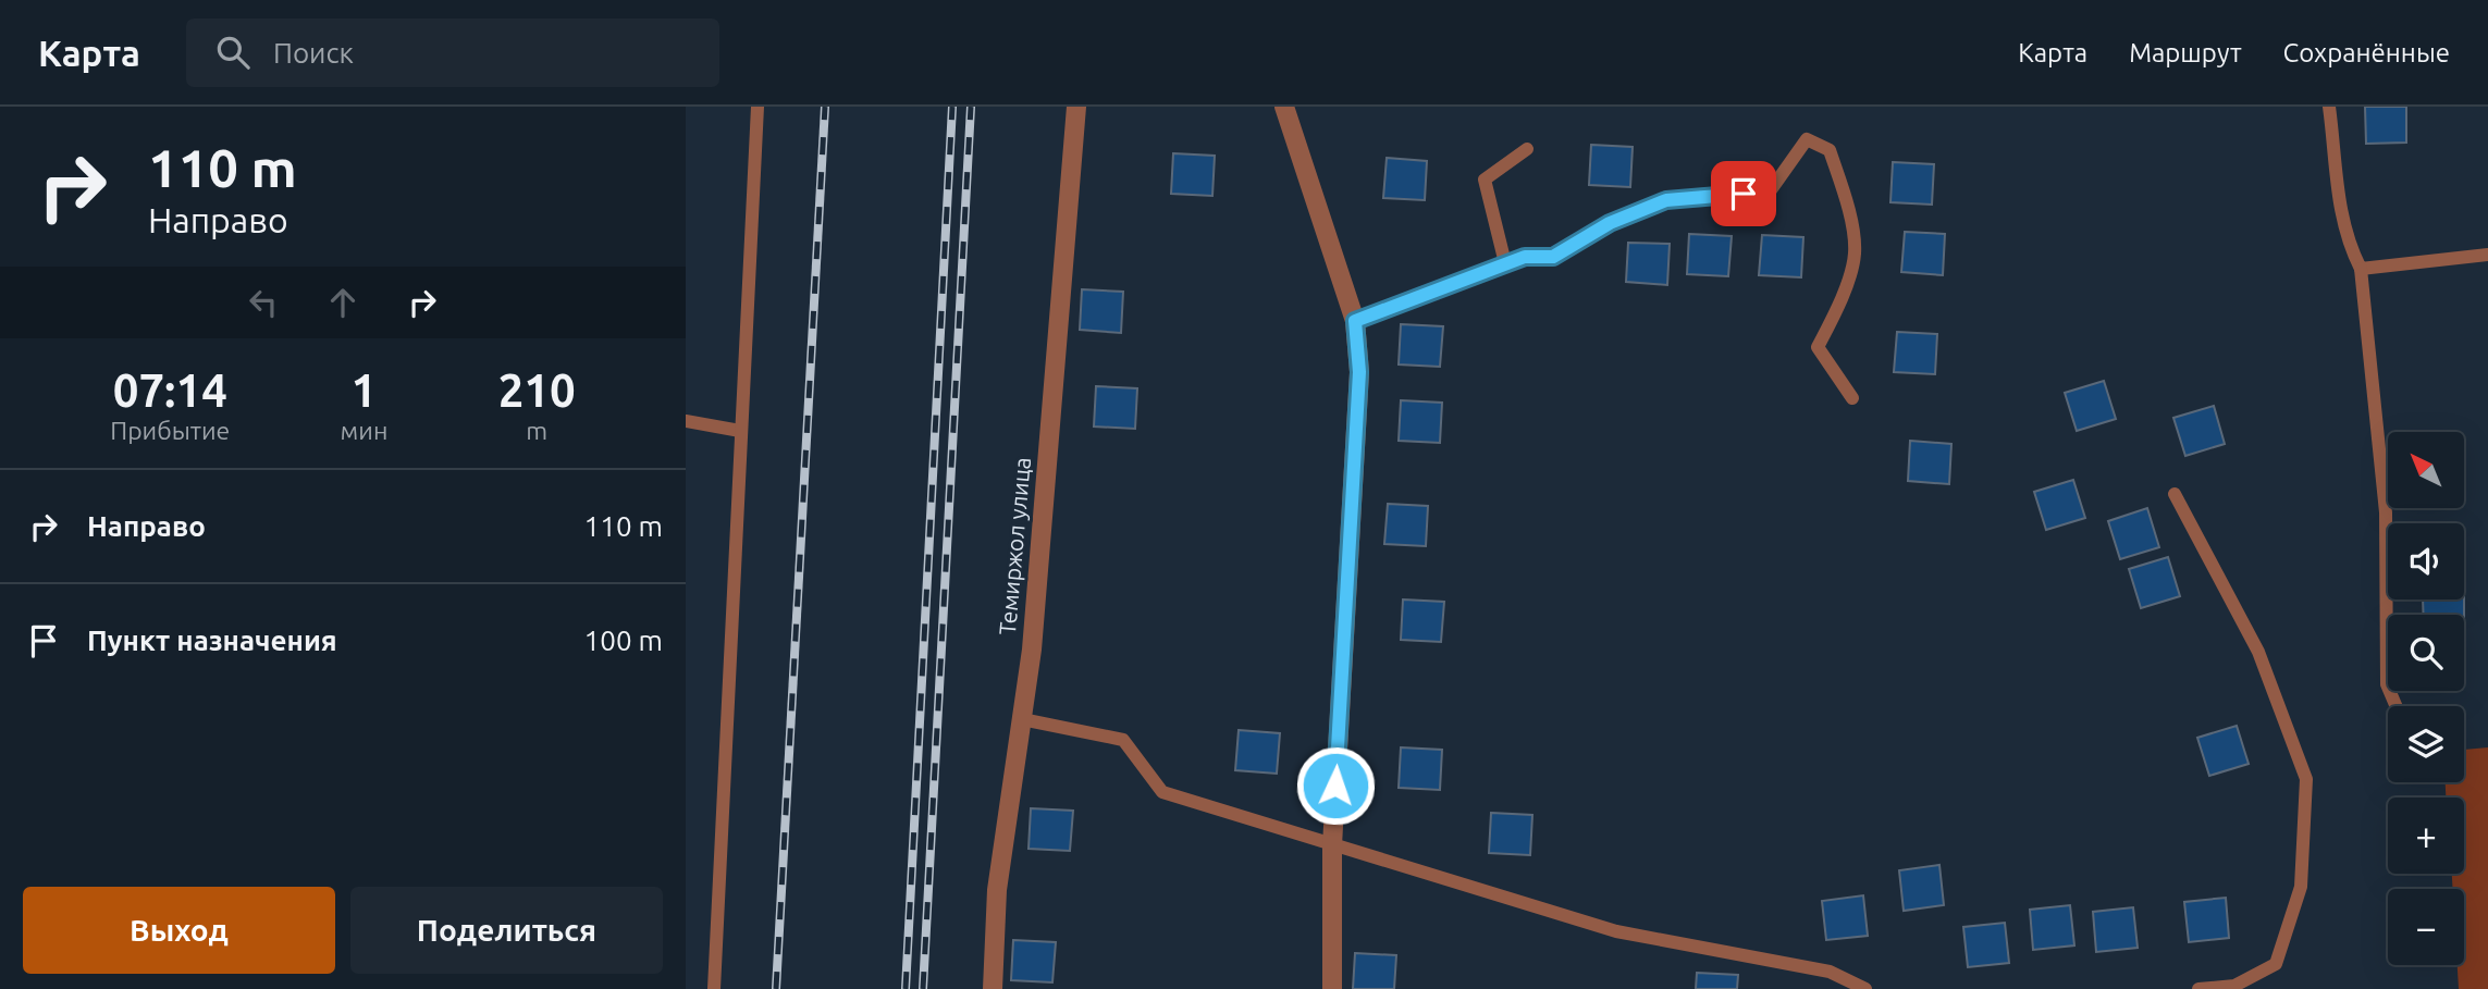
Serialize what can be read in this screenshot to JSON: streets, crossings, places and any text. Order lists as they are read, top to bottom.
{
  "streets": {
    "street": ["Темиржол улица"]
  },
  "north": "top left",
  "page": {
    "header": "Карта",
    "search": "Поиск",
    "nav": ["Карта", "Маршрут", "Сохранённые"],
    "turn": ["110 m", "Направо"],
    "eta": [
      "07:14",
      "Прибытие",
      "1",
      "мин",
      "210",
      "m"
    ],
    "map_buttons": ["+", "−"],
    "list": [
      {
        "name": "Направо",
        "value": "110 m"
      },
      {
        "name": "Пункт назначения",
        "value": "100 m"
      }
    ],
    "buttons": ["Выход", "Поделиться"]
  }
}
